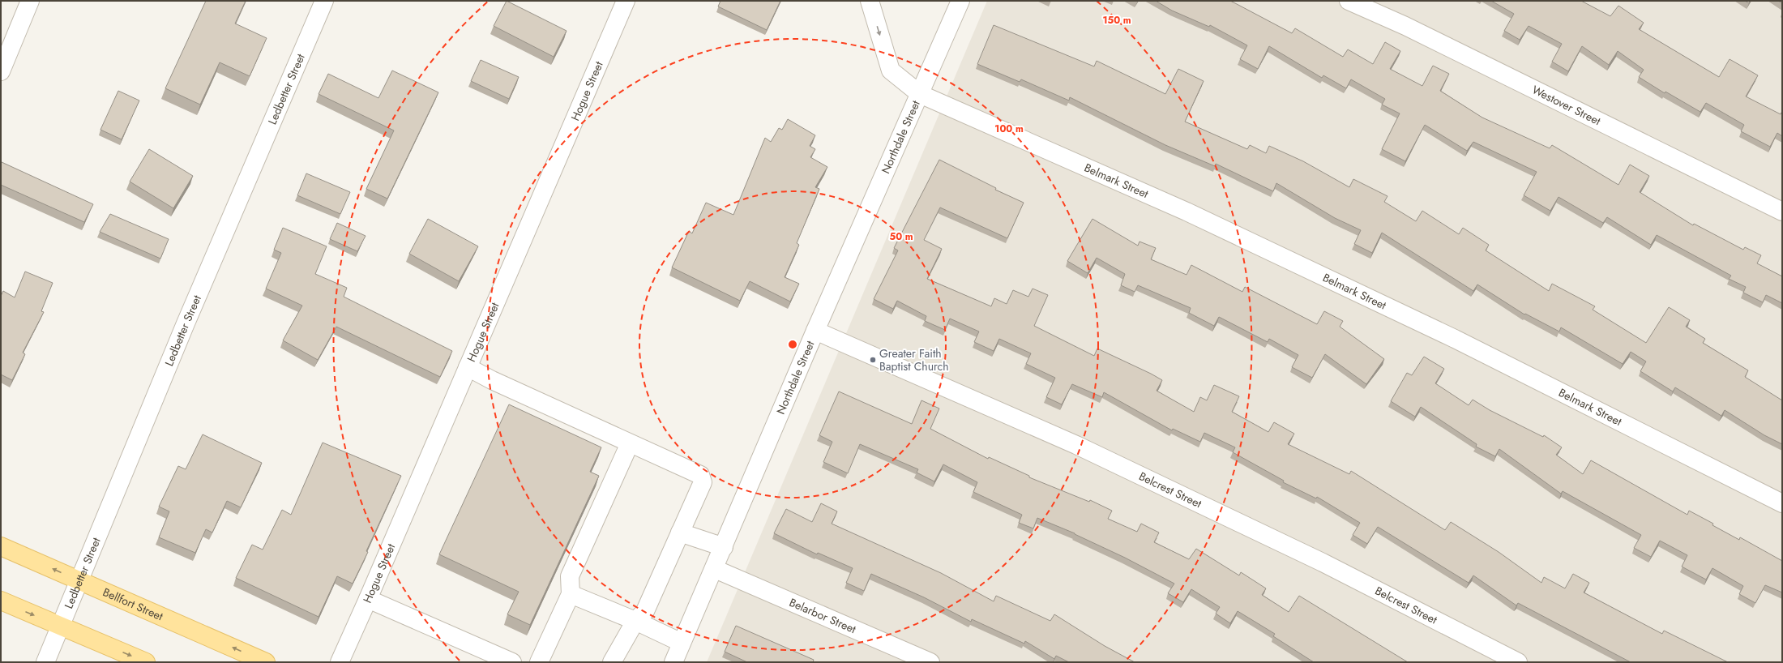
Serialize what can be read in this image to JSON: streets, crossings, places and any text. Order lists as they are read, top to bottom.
{
  "streets": {
    "main road": ["Bellfort Street"],
    "street": [
      "Ledbetter Street",
      "Hogue Street",
      "Westover Street",
      "Northdale Street",
      "Belmark Street",
      "Belcrest Street",
      "Belarbor Street"
    ]
  },
  "crossings": [
    ["Ledbetter Street", "Bellfort Street"],
    ["Northdale Street", "Belmark Street"],
    ["Northdale Street", "Belcrest Street"],
    ["Northdale Street", "Belarbor Street"]
  ],
  "places": ["Greater Faith Baptist Church"],
  "rings": ["150 m", "100 m", "50 m"]
}
